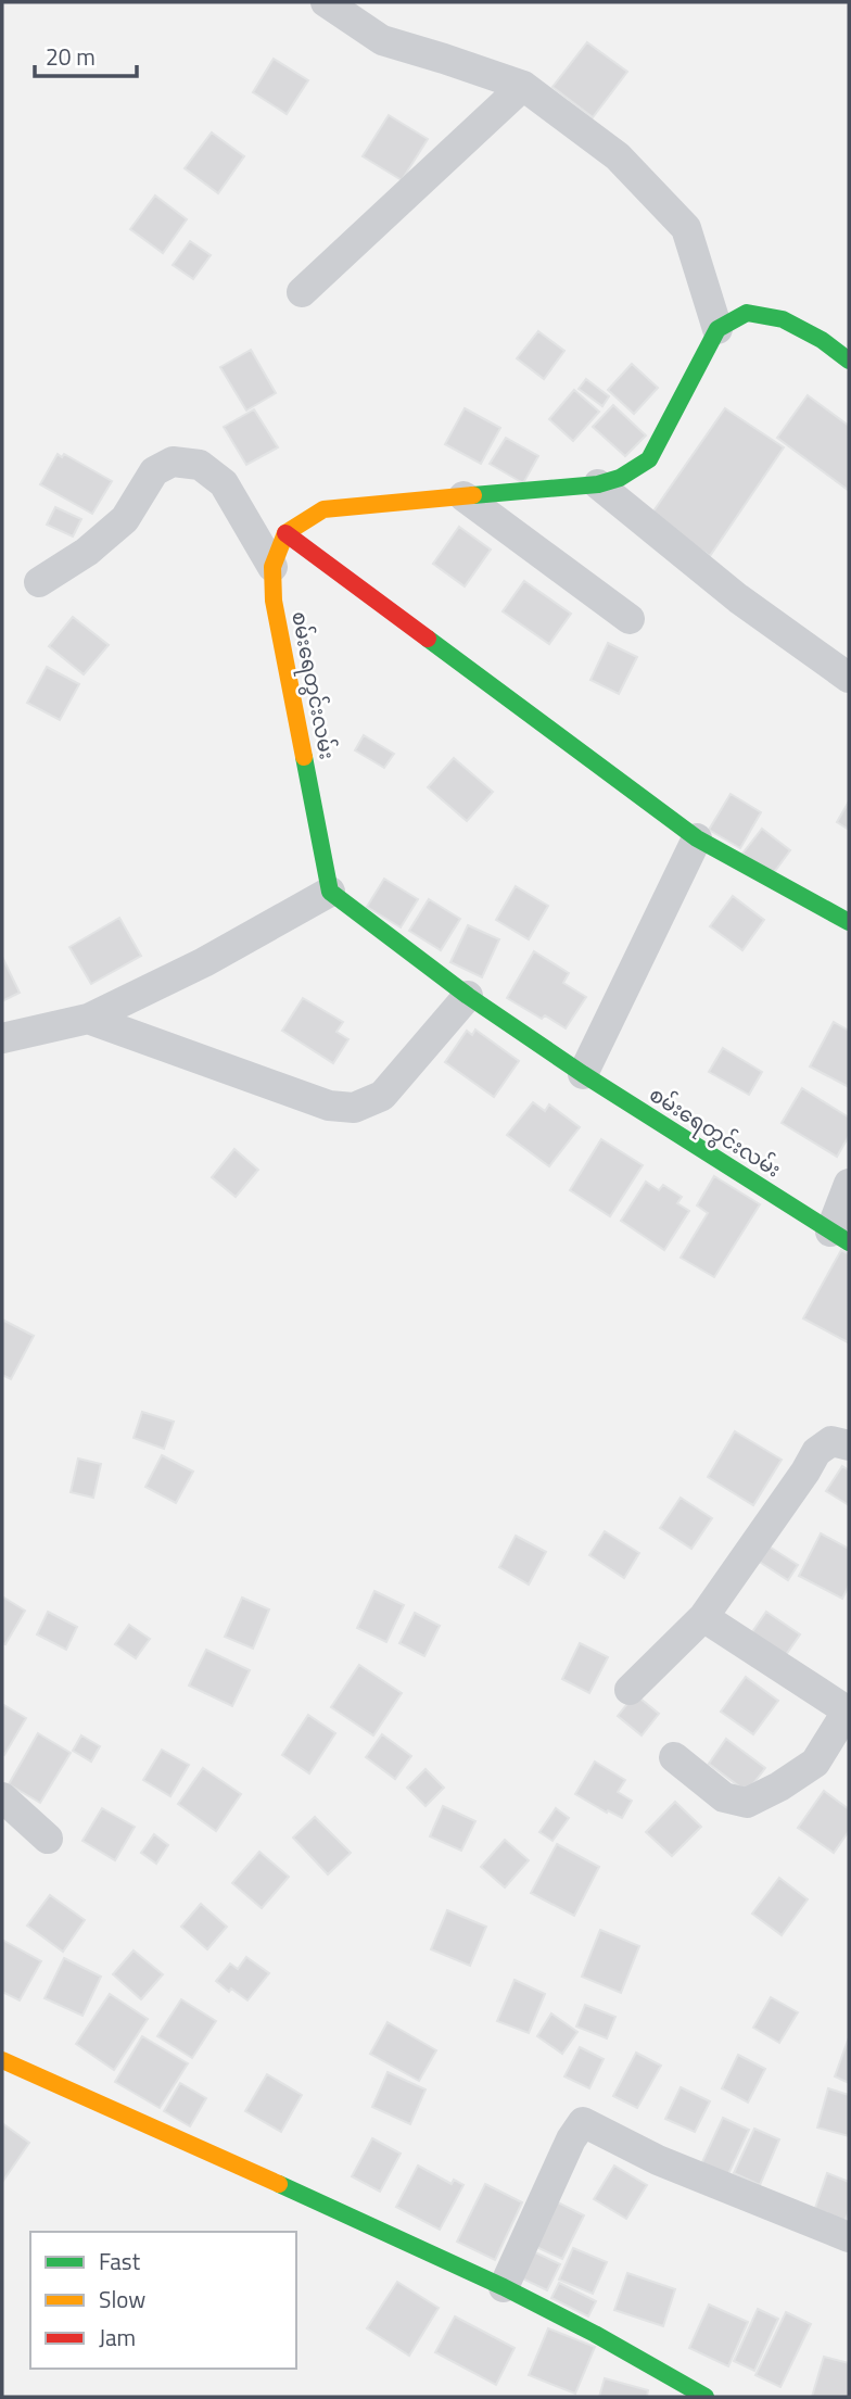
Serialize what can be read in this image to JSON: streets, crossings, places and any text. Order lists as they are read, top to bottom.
{
  "streets": {
    "street": ["စမ်းရေတွင်းလမ်း"]
  },
  "legend": ["Fast", "Slow", "Jam"],
  "scale_bar": "20 m"
}
